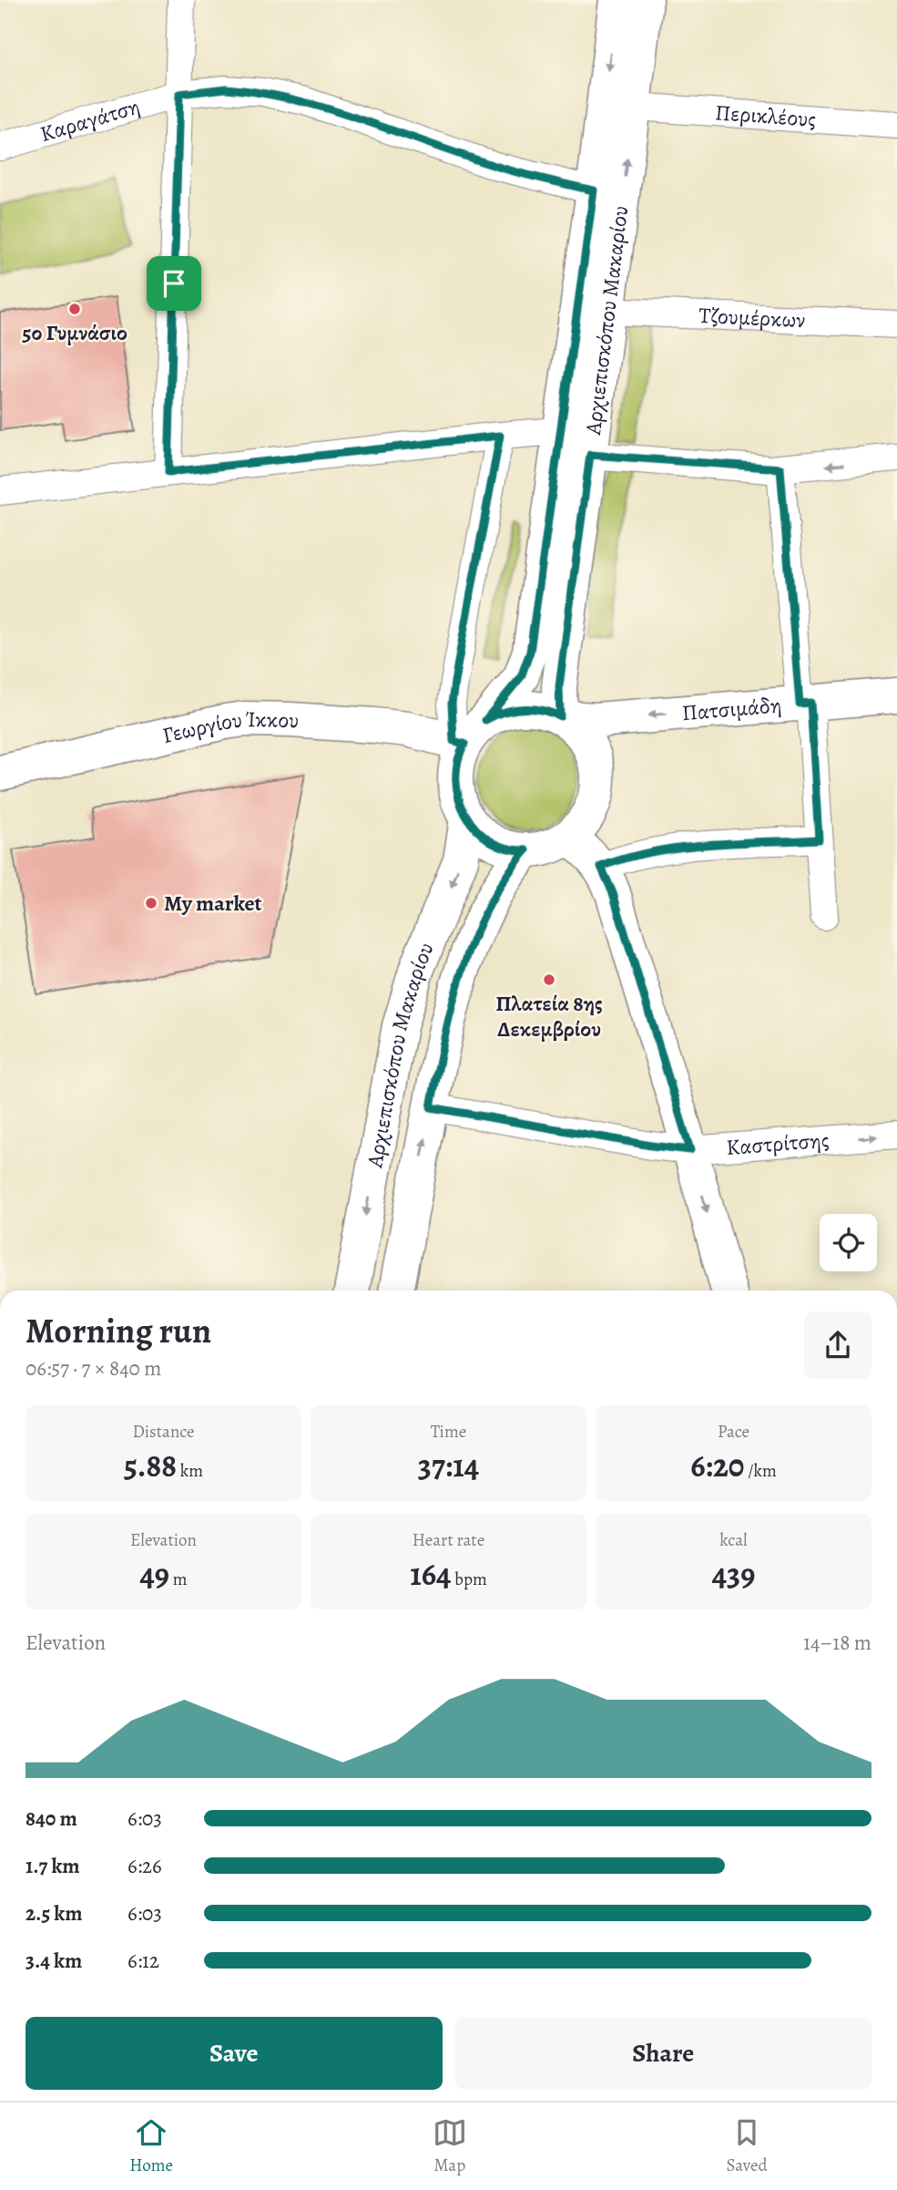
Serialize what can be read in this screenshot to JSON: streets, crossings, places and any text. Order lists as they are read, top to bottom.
{
  "streets": {
    "main road": ["Αρχιεπισκόπου Μακαρίου", "Πατσιμάδη", "Γεωργίου Ίκκου"],
    "street": [
      "Περικλέους",
      "Καραγάτση",
      "Τζουμέρκων",
      "Καστρίτσης"
    ]
  },
  "crossings": [
    ["Περικλέους", "Αρχιεπισκόπου Μακαρίου"],
    ["Τζουμέρκων", "Αρχιεπισκόπου Μακαρίου"],
    ["Αρχιεπισκόπου Μακαρίου", "Πατσιμάδη"],
    ["Αρχιεπισκόπου Μακαρίου", "Γεωργίου Ίκκου"],
    ["Αρχιεπισκόπου Μακαρίου", "Καστρίτσης"],
    ["Πατσιμάδη", "Γεωργίου Ίκκου"]
  ],
  "one_way": ["Πατσιμάδη", "Καστρίτσης"],
  "places": ["5ο Γυμνάσιο", "My market", "Πλατεία 8ης Δεκεμβρίου"],
  "page": {
    "heading": ["Morning run", "06:57 · 7 × 840 m"],
    "stats": [
      ["Distance", "5.88 km"],
      ["Time", "37:14"],
      ["Pace", "6:20 /km"],
      ["Elevation", "49 m"],
      ["Heart rate", "164 bpm"],
      ["kcal", "439"]
    ],
    "chart": ["Elevation", "14–18 m"],
    "list": [
      {
        "name": "840 m",
        "note": "6:03"
      },
      {
        "name": "1.7 km",
        "note": "6:26"
      },
      {
        "name": "2.5 km",
        "note": "6:03"
      },
      {
        "name": "3.4 km",
        "note": "6:12"
      }
    ],
    "buttons": ["Save", "Share"],
    "tabs": ["Home", "Map", "Saved"]
  }
}
